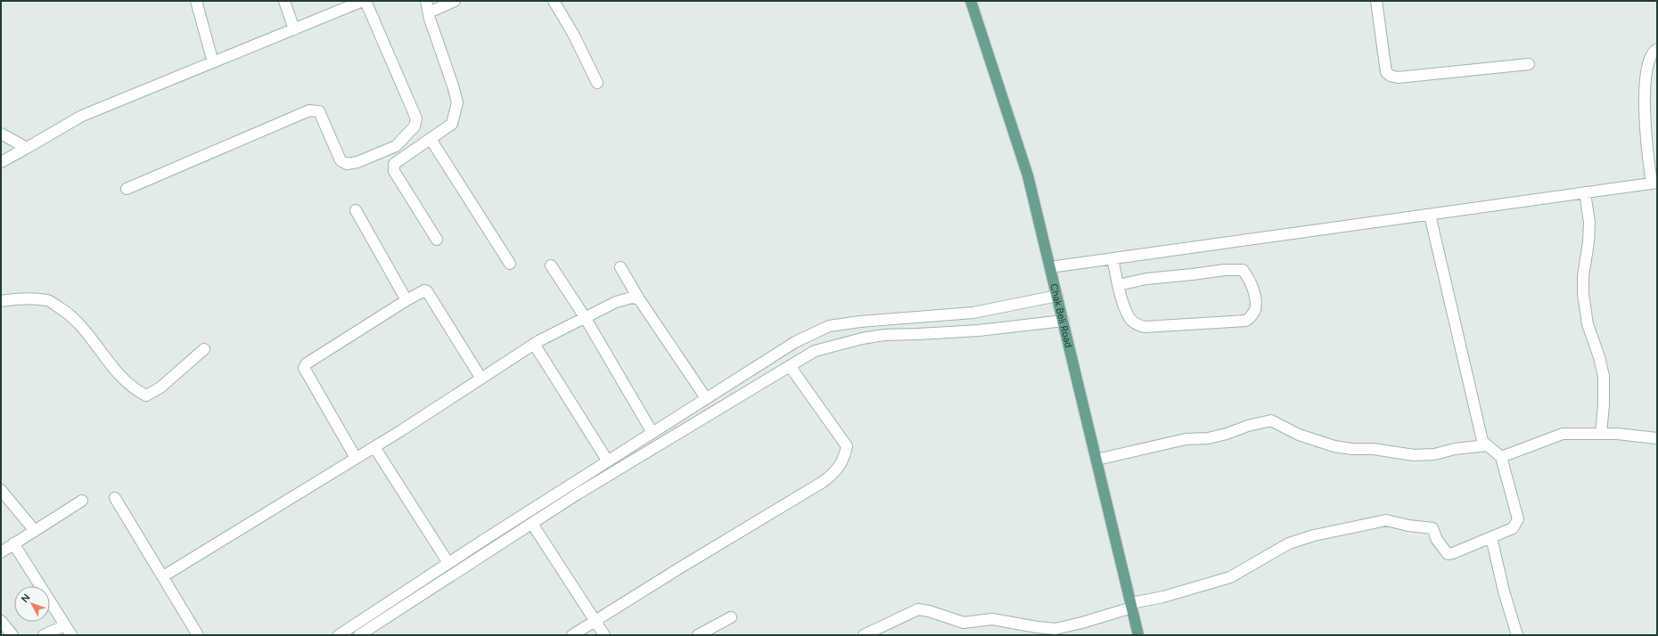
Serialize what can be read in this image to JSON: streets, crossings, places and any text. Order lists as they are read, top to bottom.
{
  "streets": {
    "main road": ["Chak Beli Road"]
  },
  "north": "top left"
}
